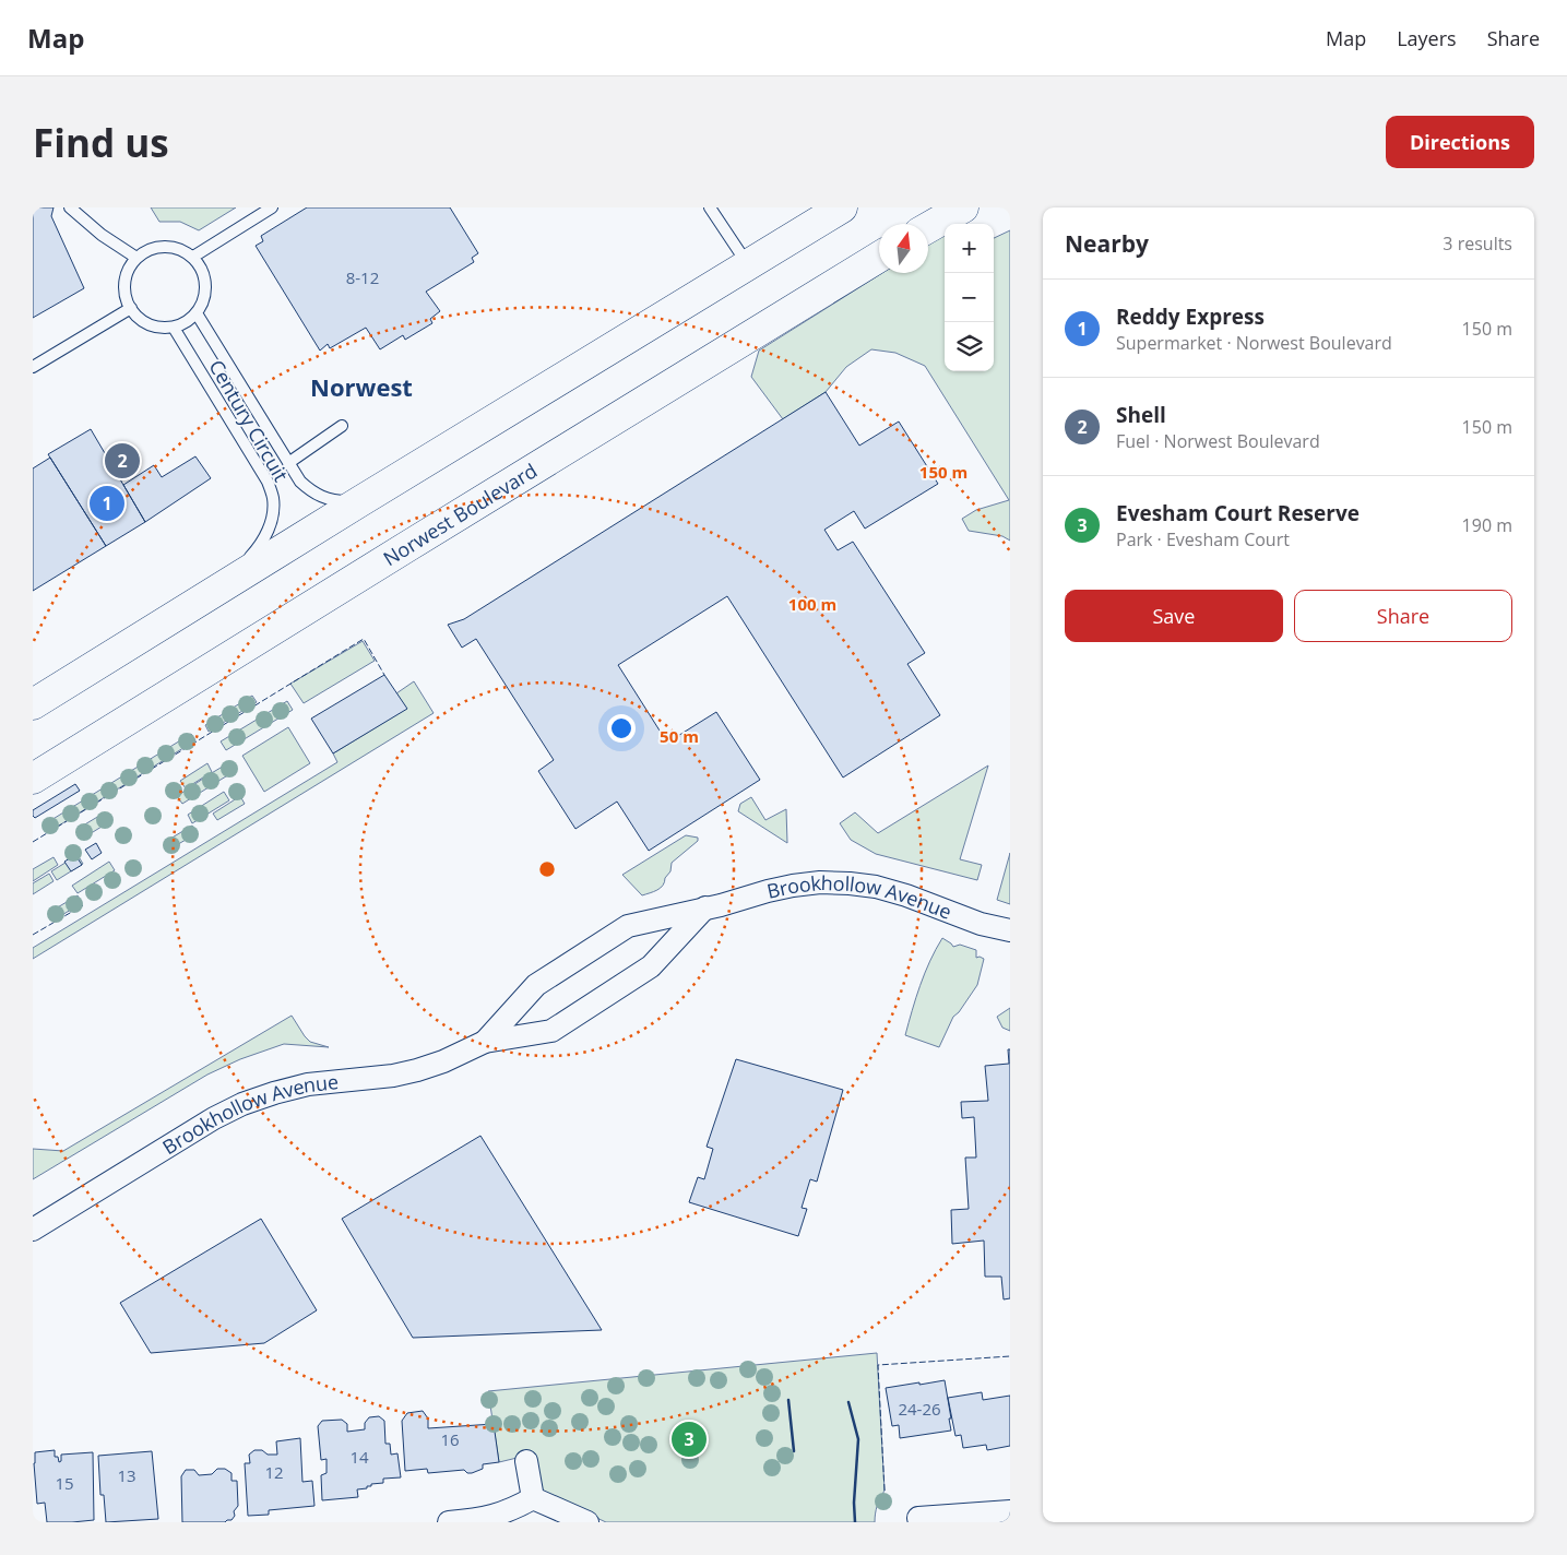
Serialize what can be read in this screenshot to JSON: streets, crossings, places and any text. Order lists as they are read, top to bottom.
{
  "streets": {
    "main road": ["Norwest Boulevard"],
    "street": ["Brookhollow Avenue"],
    "lane": ["Century Circuit"]
  },
  "districts": ["Norwest"],
  "house_numbers": [
    "8-12",
    "24-26",
    "16",
    "14",
    "12",
    "13",
    "15"
  ],
  "north": "top",
  "page": {
    "header": "Map",
    "nav": ["Map", "Layers", "Share"],
    "buttons": [
      "Directions",
      ["Save", "Share"]
    ],
    "title": "Find us",
    "heading": ["Nearby", "3 results"],
    "map_buttons": ["+", "−"],
    "list": [
      {
        "mark": "1",
        "name": "Reddy Express",
        "note": "Supermarket · Norwest Boulevard",
        "value": "150 m"
      },
      {
        "mark": "2",
        "name": "Shell",
        "note": "Fuel · Norwest Boulevard",
        "value": "150 m"
      },
      {
        "mark": "3",
        "name": "Evesham Court Reserve",
        "note": "Park · Evesham Court",
        "value": "190 m"
      }
    ],
    "pins": ["2", "1", "3"]
  },
  "rings": ["150 m", "100 m", "50 m"]
}
